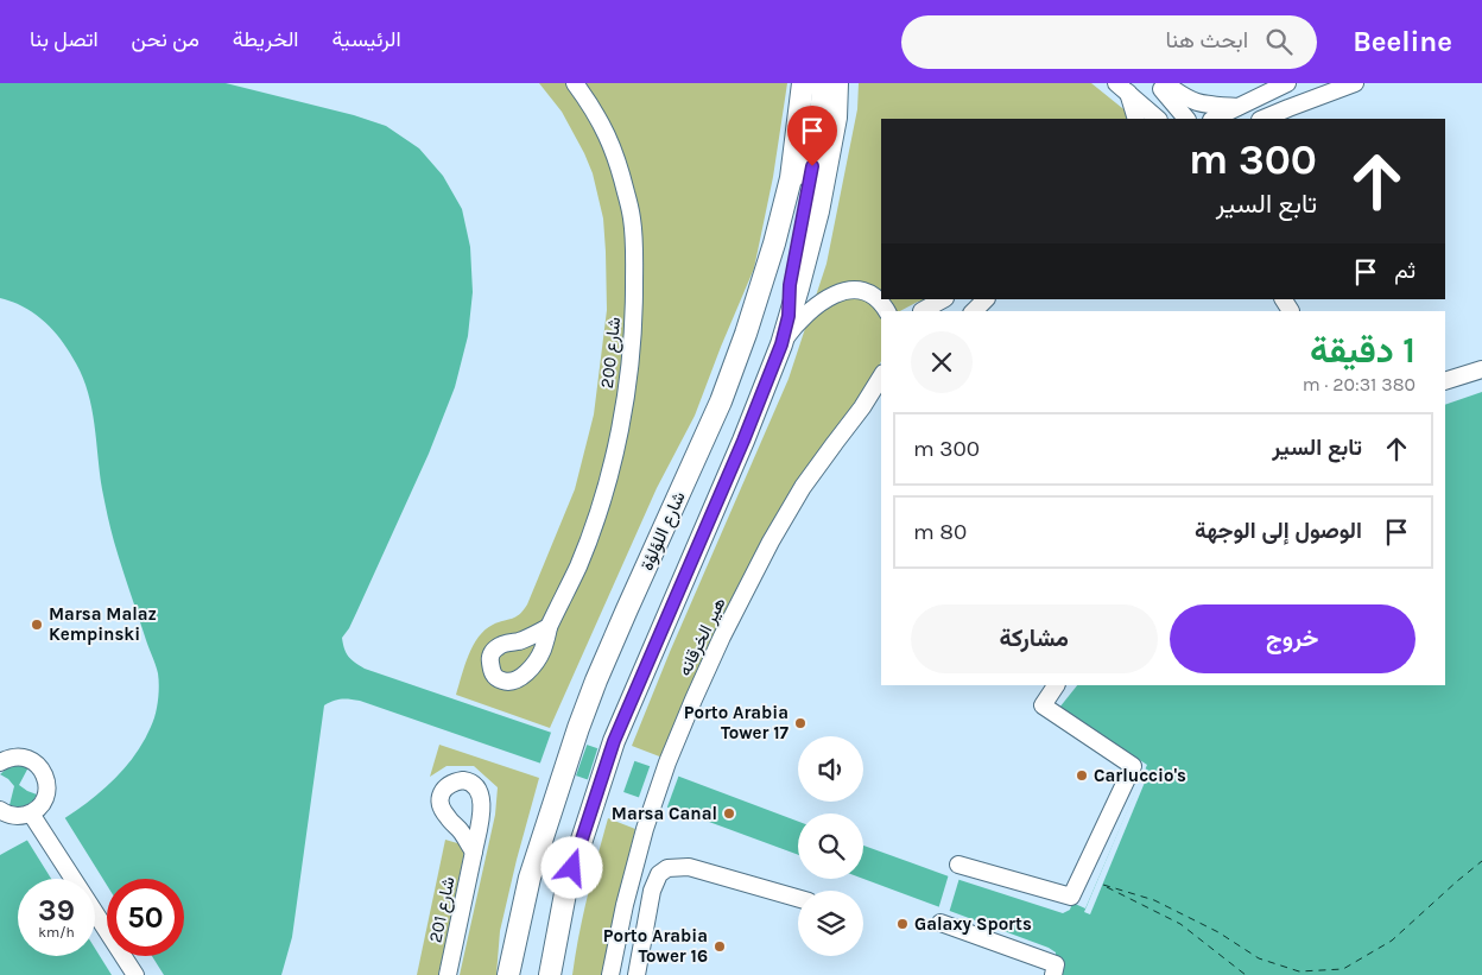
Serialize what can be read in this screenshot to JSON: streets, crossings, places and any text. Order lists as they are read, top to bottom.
{
  "streets": {
    "main road": ["شارع اللؤلؤة"],
    "street": ["شارع 200", "هير الخرقانه", "شارع 201"]
  },
  "places": [
    "Marsa Malaz Kempinski",
    "Porto Arabia Tower 17",
    "Carluccio's",
    "Marsa Canal",
    "Galaxy Sports",
    "Porto Arabia Tower 16"
  ],
  "page": {
    "header": "Beeline",
    "search": "ابحث هنا",
    "nav": [
      "الرئيسية",
      "الخريطة",
      "من نحن",
      "اتصل بنا"
    ],
    "turn": ["300 m", "تابع السير"],
    "then": "ثم",
    "heading": ["1 دقيقة", "380 m · 20:31"],
    "list": [
      {
        "name": "تابع السير",
        "value": "300 m"
      },
      {
        "name": "الوصول إلى الوجهة",
        "value": "80 m"
      }
    ],
    "buttons": ["خروج", "مشاركة"],
    "speed": "39 km/h",
    "limit": "50"
  }
}
